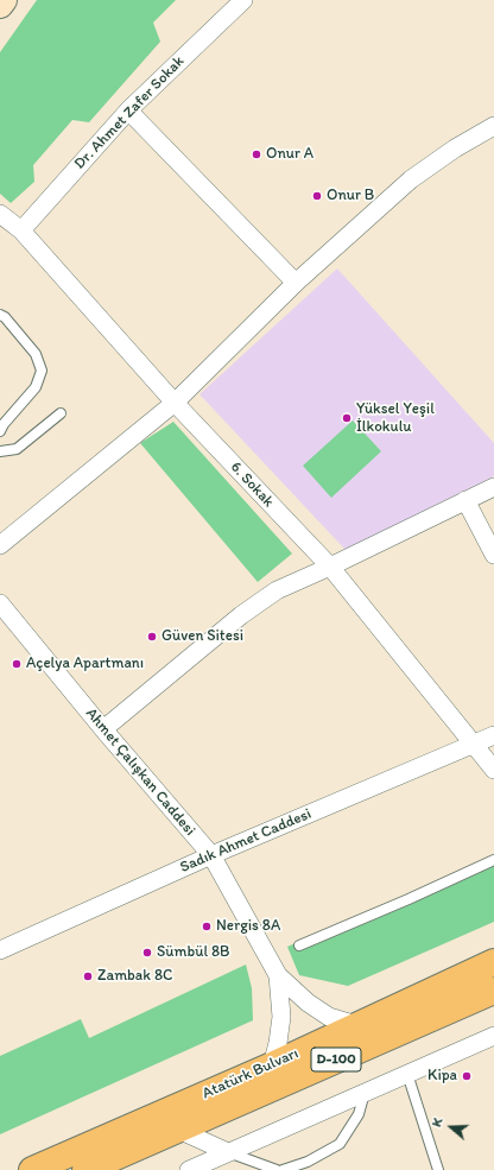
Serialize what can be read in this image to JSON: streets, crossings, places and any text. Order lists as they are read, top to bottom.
{
  "streets": {
    "main road": ["D-100", "Atatürk Bulvarı"],
    "street": [
      "Dr. Ahmet Zafer Sokak",
      "6. Sokak",
      "Ahmet Çalışkan Caddesi",
      "Sadık Ahmet Caddesi"
    ]
  },
  "crossings": [
    ["Dr. Ahmet Zafer Sokak", "6. Sokak"],
    ["6. Sokak", "Sadık Ahmet Caddesi"],
    ["Ahmet Çalışkan Caddesi", "Sadık Ahmet Caddesi"]
  ],
  "places": [
    "Onur A",
    "Onur B",
    "Yüksel Yeşil İlkokulu",
    "Güven Sitesi",
    "Açelya Apartmanı",
    "Nergis 8A",
    "Sümbül 8B",
    "Zambak 8C",
    "Kipa"
  ],
  "north": "left"
}
